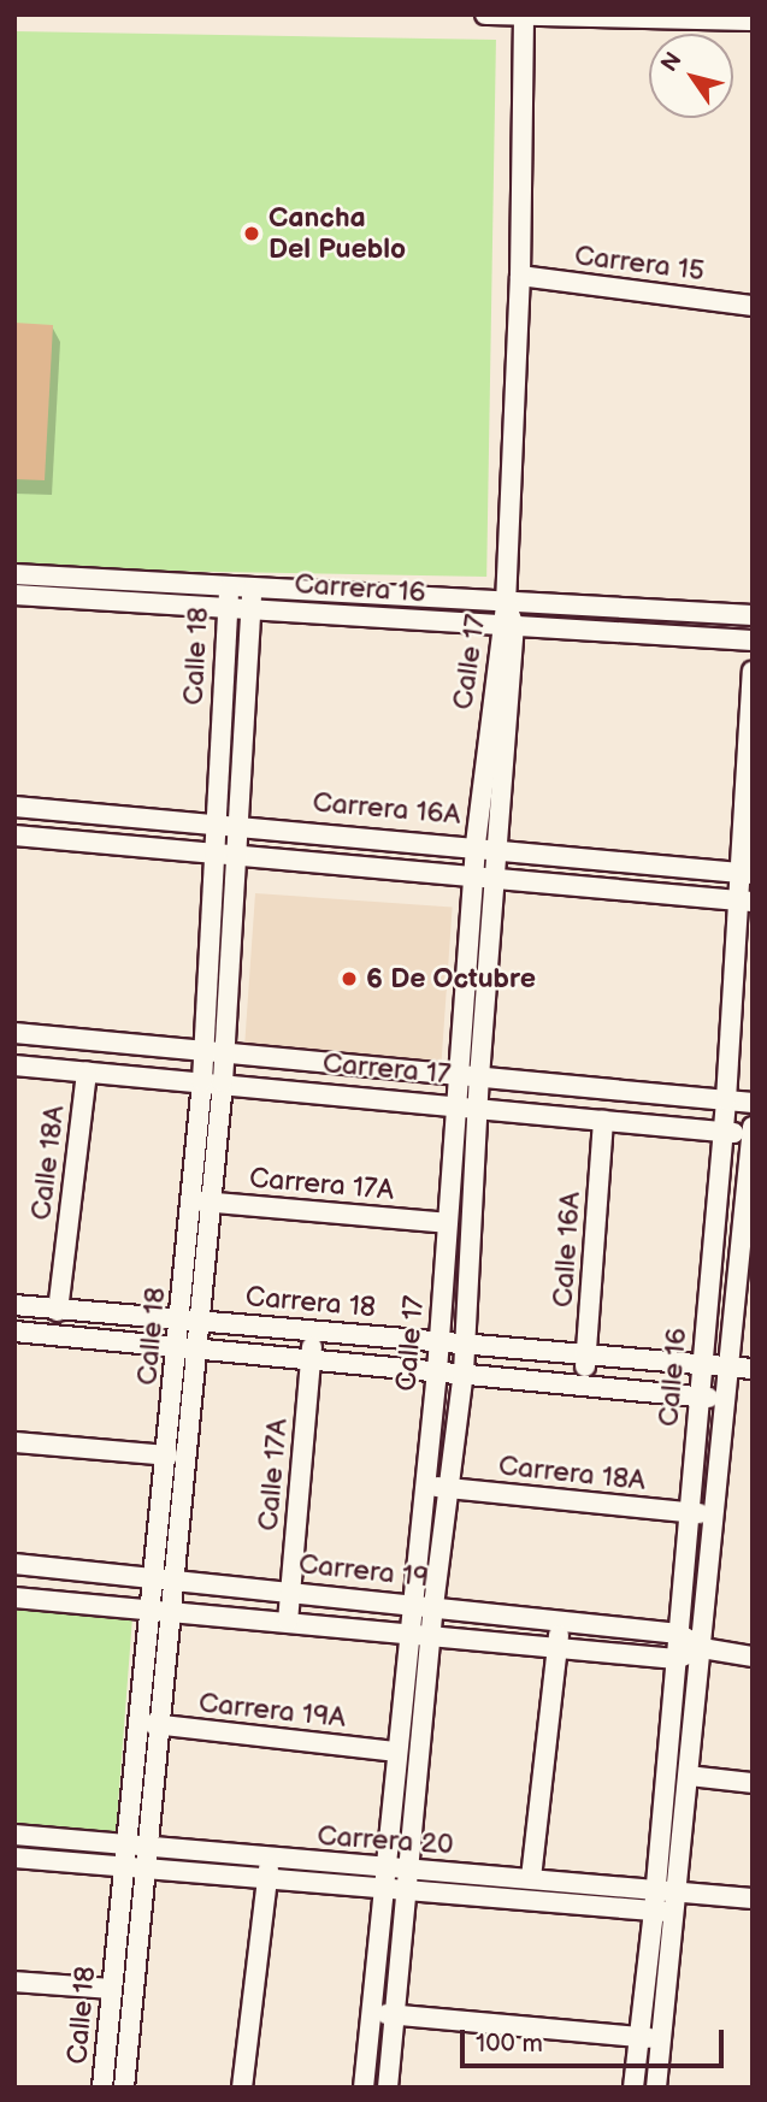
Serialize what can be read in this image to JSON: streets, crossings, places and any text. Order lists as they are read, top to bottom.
{
  "streets": {
    "street": [
      "Carrera 15",
      "Carrera 16",
      "Calle 18",
      "Calle 17",
      "Carrera 16A",
      "Carrera 17",
      "Calle 18A",
      "Carrera 17A",
      "Calle 16A",
      "Carrera 18",
      "Calle 16",
      "Carrera 18A",
      "Calle 17A",
      "Carrera 19",
      "Carrera 19A",
      "Carrera 20"
    ]
  },
  "crossings": [
    ["Carrera 15", "Calle 17"],
    ["Carrera 16", "Calle 18"],
    ["Carrera 16", "Calle 17"],
    ["Calle 18", "Carrera 16A"],
    ["Calle 18", "Carrera 17"],
    ["Calle 18", "Carrera 17A"],
    ["Calle 18", "Carrera 18"],
    ["Calle 18", "Carrera 19"],
    ["Calle 18", "Carrera 19A"],
    ["Calle 18", "Carrera 20"],
    ["Calle 17", "Carrera 16A"],
    ["Calle 17", "Carrera 17"],
    ["Calle 17", "Carrera 17A"],
    ["Calle 17", "Carrera 18"],
    ["Calle 17", "Carrera 18A"],
    ["Calle 17", "Carrera 19"],
    ["Calle 17", "Carrera 19A"],
    ["Calle 17", "Carrera 20"],
    ["Carrera 16A", "Calle 16"],
    ["Carrera 17", "Calle 18A"],
    ["Carrera 17", "Calle 16A"],
    ["Carrera 17", "Calle 16"],
    ["Calle 18A", "Carrera 18"],
    ["Calle 16A", "Carrera 18"],
    ["Carrera 18", "Calle 16"],
    ["Carrera 18", "Calle 17A"],
    ["Calle 16", "Carrera 18A"],
    ["Calle 16", "Carrera 19"],
    ["Calle 16", "Carrera 20"],
    ["Calle 17A", "Carrera 19"]
  ],
  "places": ["Cancha Del Pueblo", "6 De Octubre"],
  "scale_bar": "100 m",
  "north": "top left"
}
